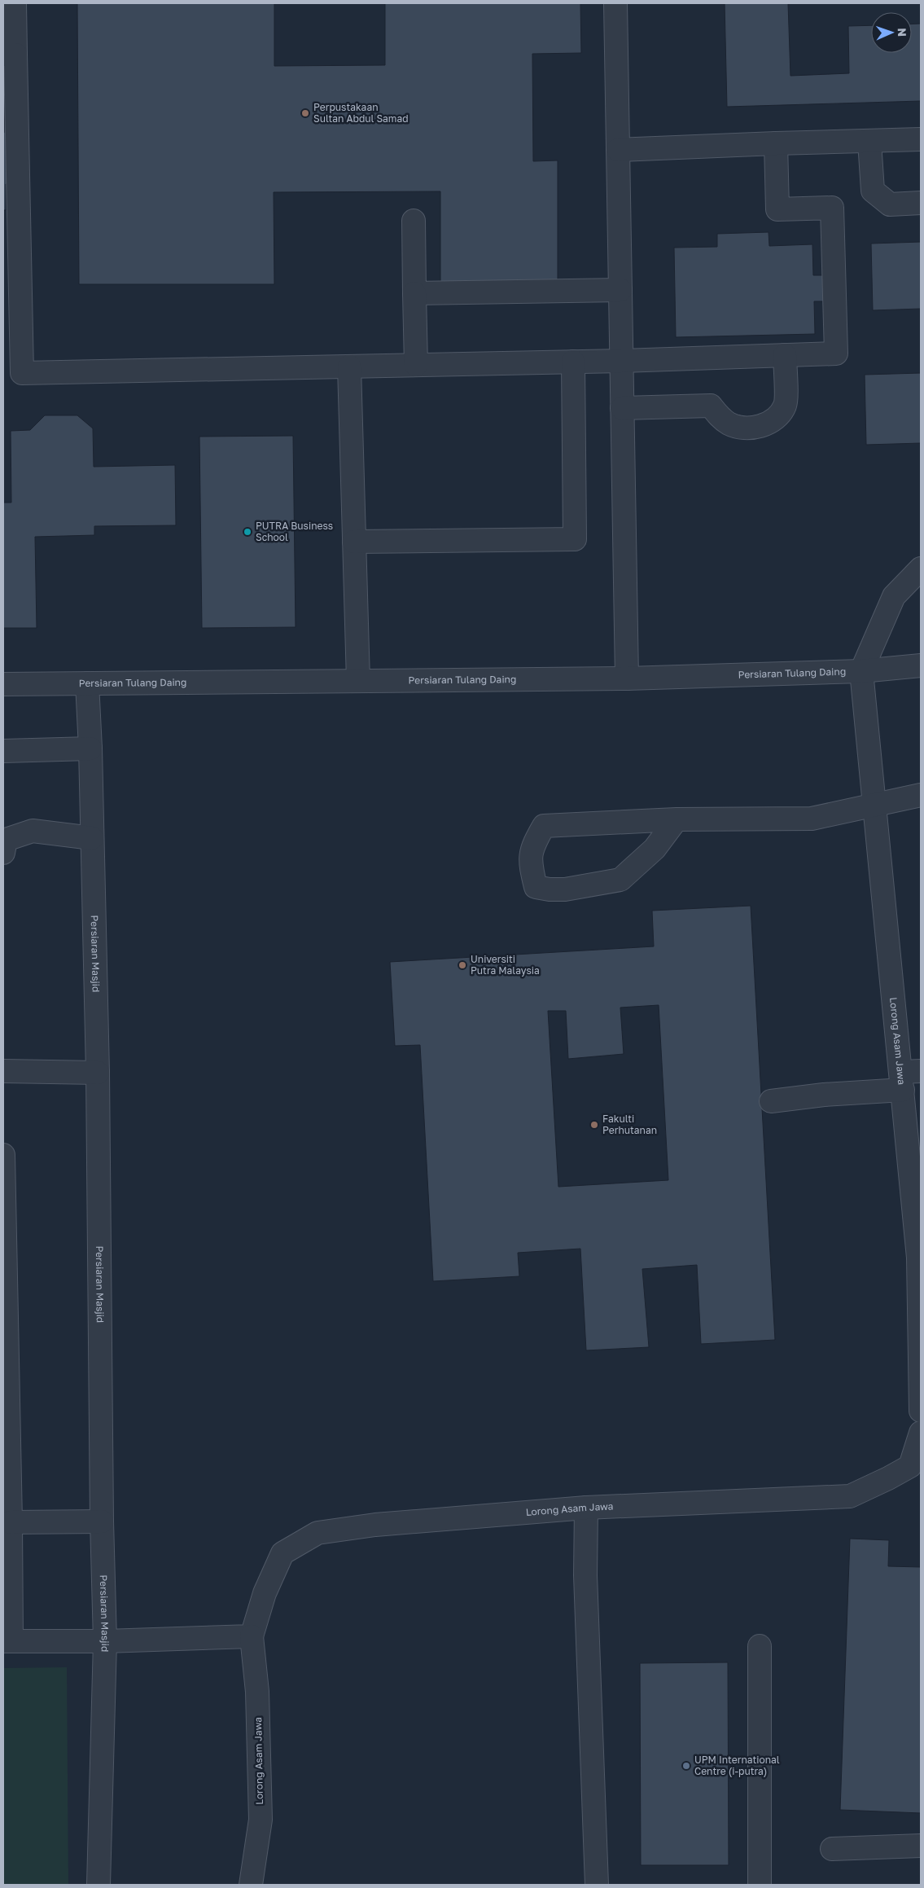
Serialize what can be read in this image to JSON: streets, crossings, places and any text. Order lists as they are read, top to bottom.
{
  "streets": {
    "street": ["Persiaran Tulang Daing", "Persiaran Masjid", "Lorong Asam Jawa"]
  },
  "crossings": [
    ["Persiaran Tulang Daing", "Persiaran Masjid"],
    ["Persiaran Tulang Daing", "Lorong Asam Jawa"]
  ],
  "places": [
    "Perpustakaan Sultan Abdul Samad",
    "PUTRA Business School",
    "Universiti Putra Malaysia",
    "Fakulti Perhutanan",
    "UPM International Centre (i-putra)"
  ],
  "north": "right"
}
